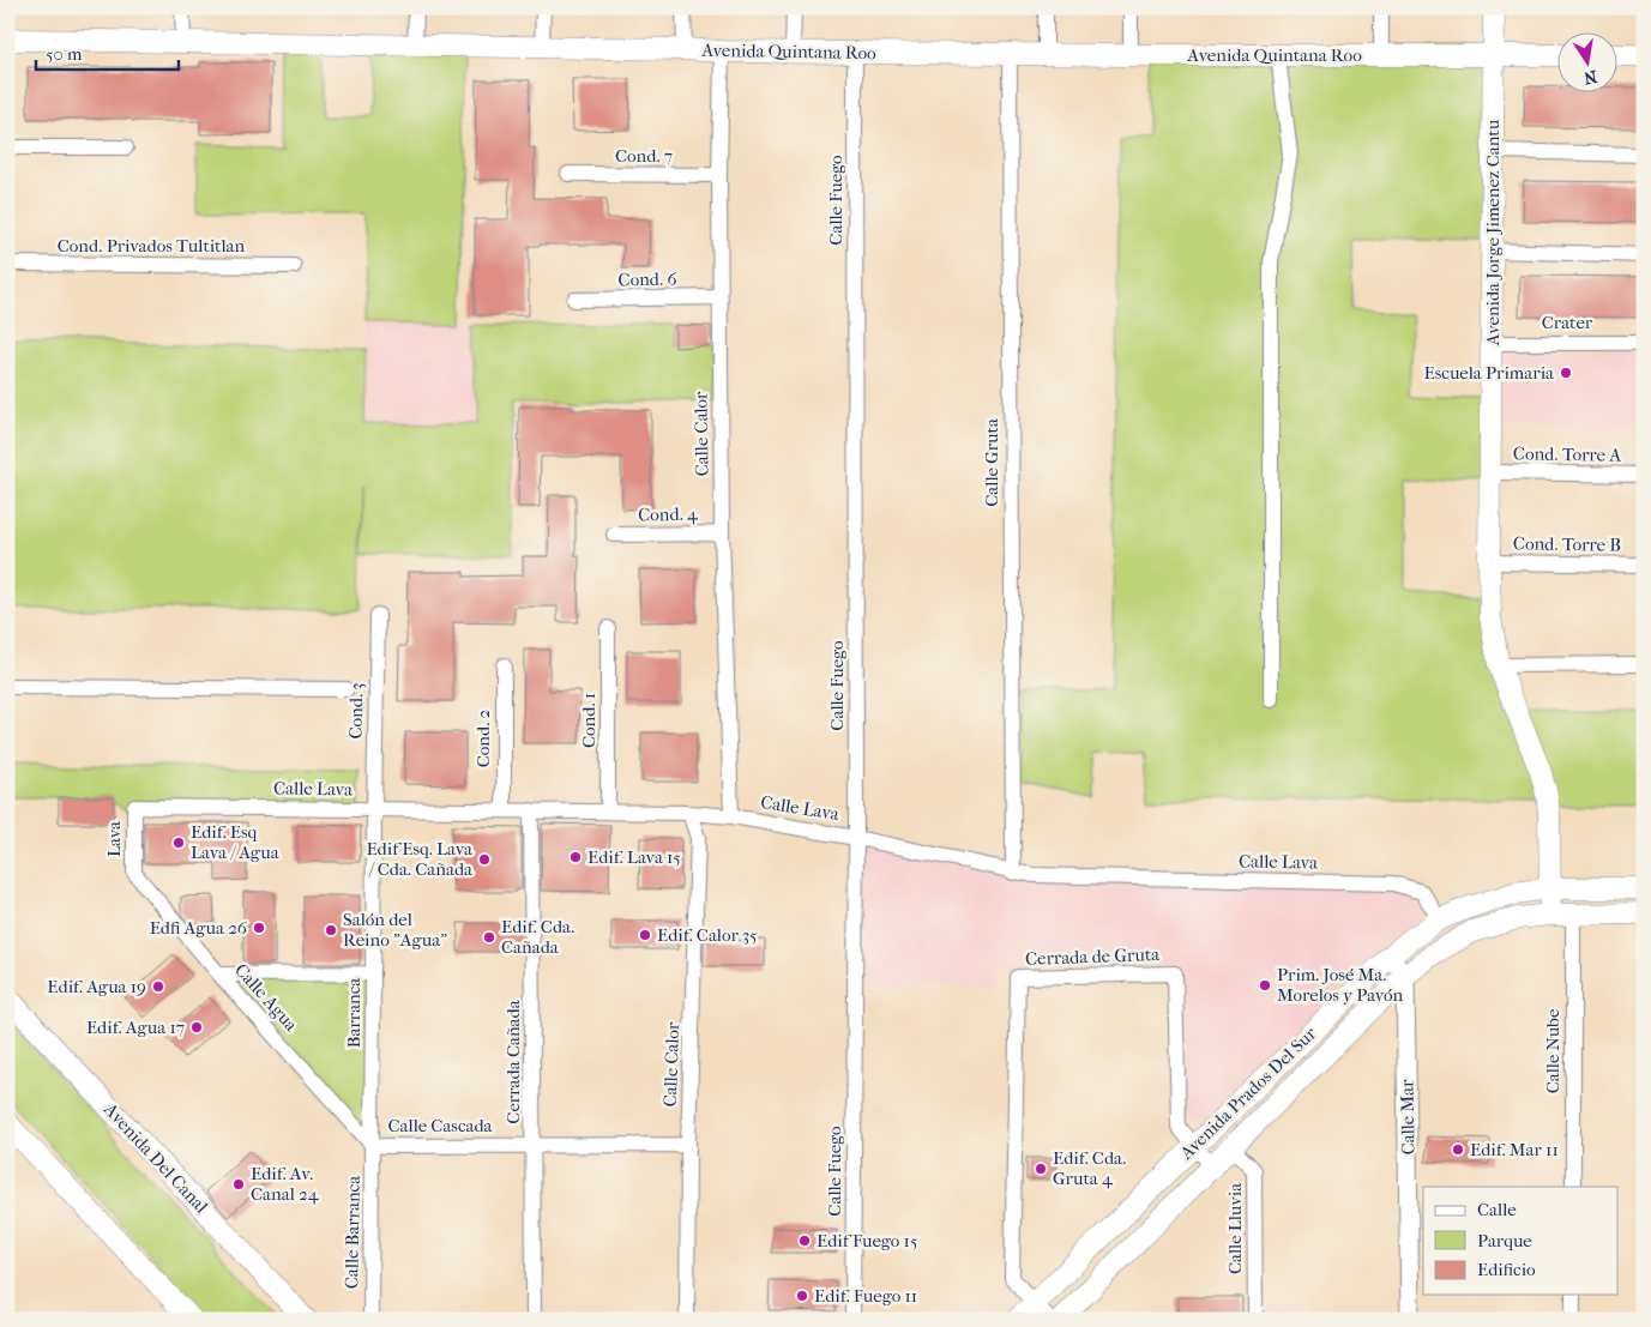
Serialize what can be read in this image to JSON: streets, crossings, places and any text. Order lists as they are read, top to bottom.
{
  "streets": {
    "main road": [
      "Avenida Quintana Roo",
      "Avenida Jorge Jimenez Cantu",
      "Avenida Prados Del Sur",
      "Avenida Del Canal"
    ],
    "street": [
      "Cond. 7",
      "Calle Fuego",
      "Cond. Privados Tultitlan",
      "Cond. 6",
      "Crater",
      "Calle Calor",
      "Cond. Torre A",
      "Calle Gruta",
      "Cond. 4",
      "Cond. Torre B",
      "Cond. 3",
      "Cond. 1",
      "Cond. 2",
      "Calle Lava",
      "Lava",
      "Cerrada de Gruta",
      "Calle Agua",
      "Barranca",
      "Calle Nube",
      "Cerrada Cañada",
      "Calle Mar",
      "Calle Cascada",
      "Calle Lluvia",
      "Calle Barranca"
    ]
  },
  "crossings": [
    ["Avenida Quintana Roo", "Calle Fuego"],
    ["Avenida Quintana Roo", "Avenida Jorge Jimenez Cantu"],
    ["Avenida Quintana Roo", "Calle Calor"],
    ["Avenida Quintana Roo", "Calle Gruta"],
    ["Cond. 7", "Calle Calor"],
    ["Calle Fuego", "Calle Lava"],
    ["Avenida Jorge Jimenez Cantu", "Crater"],
    ["Avenida Jorge Jimenez Cantu", "Cond. Torre A"],
    ["Avenida Jorge Jimenez Cantu", "Cond. Torre B"],
    ["Avenida Jorge Jimenez Cantu", "Avenida Prados Del Sur"],
    ["Cond. 6", "Calle Calor"],
    ["Calle Calor", "Cond. 4"],
    ["Calle Calor", "Calle Lava"],
    ["Calle Calor", "Calle Cascada"],
    ["Calle Gruta", "Calle Lava"],
    ["Cond. 3", "Calle Lava"],
    ["Cond. 3", "Barranca"],
    ["Cond. 1", "Calle Lava"],
    ["Cond. 2", "Calle Lava"],
    ["Calle Lava", "Lava"],
    ["Calle Lava", "Barranca"],
    ["Calle Lava", "Cerrada Cañada"],
    ["Calle Lava", "Avenida Prados Del Sur"],
    ["Lava", "Calle Agua"],
    ["Cerrada de Gruta", "Avenida Prados Del Sur"],
    ["Calle Agua", "Barranca"],
    ["Calle Agua", "Calle Cascada"],
    ["Calle Agua", "Calle Barranca"],
    ["Barranca", "Calle Cascada"],
    ["Barranca", "Calle Barranca"],
    ["Calle Nube", "Avenida Prados Del Sur"],
    ["Cerrada Cañada", "Calle Cascada"],
    ["Avenida Prados Del Sur", "Calle Mar"],
    ["Avenida Prados Del Sur", "Calle Lluvia"],
    ["Calle Cascada", "Calle Barranca"]
  ],
  "places": [
    "Escuela Primaria",
    "Edif. Esq Lava / Agua",
    "Edif. Lava 15",
    "Edif Esq. Lava / Cda. Cañada",
    "Edfi Agua 26",
    "Salón del Reino \"Agua\"",
    "Edif. Calor 35",
    "Edif. Cda. Cañada",
    "Prim. José Ma. Morelos y Pavón",
    "Edif. Agua 19",
    "Edif. Agua 17",
    "Edif. Mar 11",
    "Edif. Cda. Gruta 4",
    "Edif. Av. Canal 24",
    "Edif Fuego 15",
    "Edif. Fuego 11"
  ],
  "legend": ["Calle", "Parque", "Edificio"],
  "scale_bar": "50 m",
  "north": "bottom"
}
